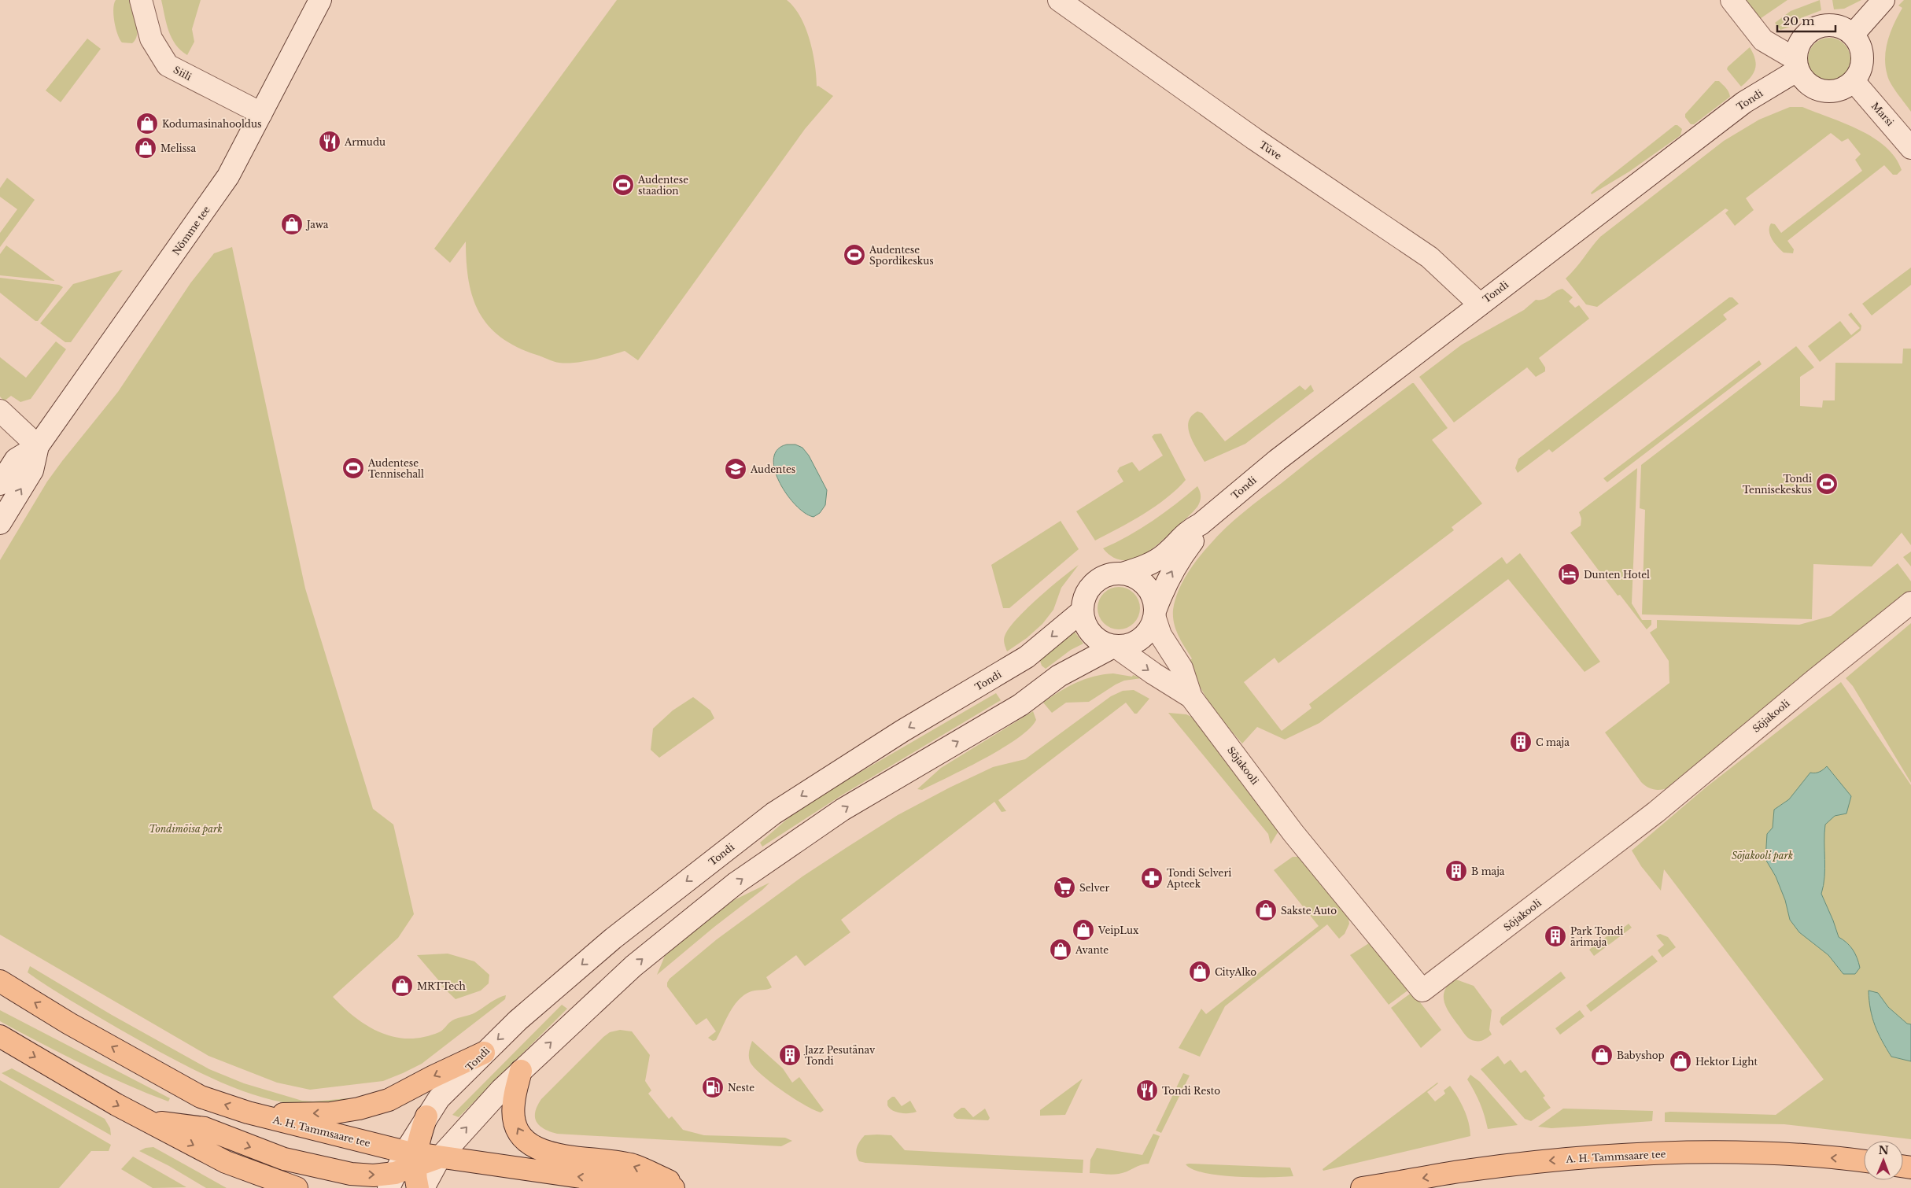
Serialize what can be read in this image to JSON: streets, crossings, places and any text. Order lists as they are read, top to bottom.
{
  "streets": {
    "main road": ["A. H. Tammsaare tee"],
    "street": [
      "Siili",
      "Tondi",
      "Marsi",
      "Tüve",
      "Nõmme tee",
      "Sõjakooli"
    ]
  },
  "crossings": [
    ["Siili", "Nõmme tee"],
    ["Tondi", "Marsi"],
    ["Tondi", "Tüve"],
    ["Tondi", "Sõjakooli"]
  ],
  "parks": ["Tondimõisa park", "Sõjakooli park"],
  "places": {
    "shop": [
      "Kodumasinahooldus",
      "Melissa",
      "Jawa",
      "Sakste Auto",
      "VeipLux",
      "Avante",
      "CityAlko",
      "MRTTech",
      "Babyshop",
      "Hektor Light"
    ],
    "restaurant": ["Armudu", "Tondi Resto"],
    "sports": [
      "Audentese staadion",
      "Audentese Spordikeskus",
      "Audentese Tennisehall",
      "Tondi Tennisekeskus"
    ],
    "school or university": ["Audentes"],
    "hotel": ["Dunten Hotel"],
    "building": [
      "C maja",
      "B maja",
      "Park Tondi ärimaja",
      "Jazz Pesutänav Tondi"
    ],
    "pharmacy": ["Tondi Selveri Apteek"],
    "supermarket": ["Selver"],
    "fuel station": ["Neste"]
  },
  "scale_bar": "20 m",
  "north": "top"
}
